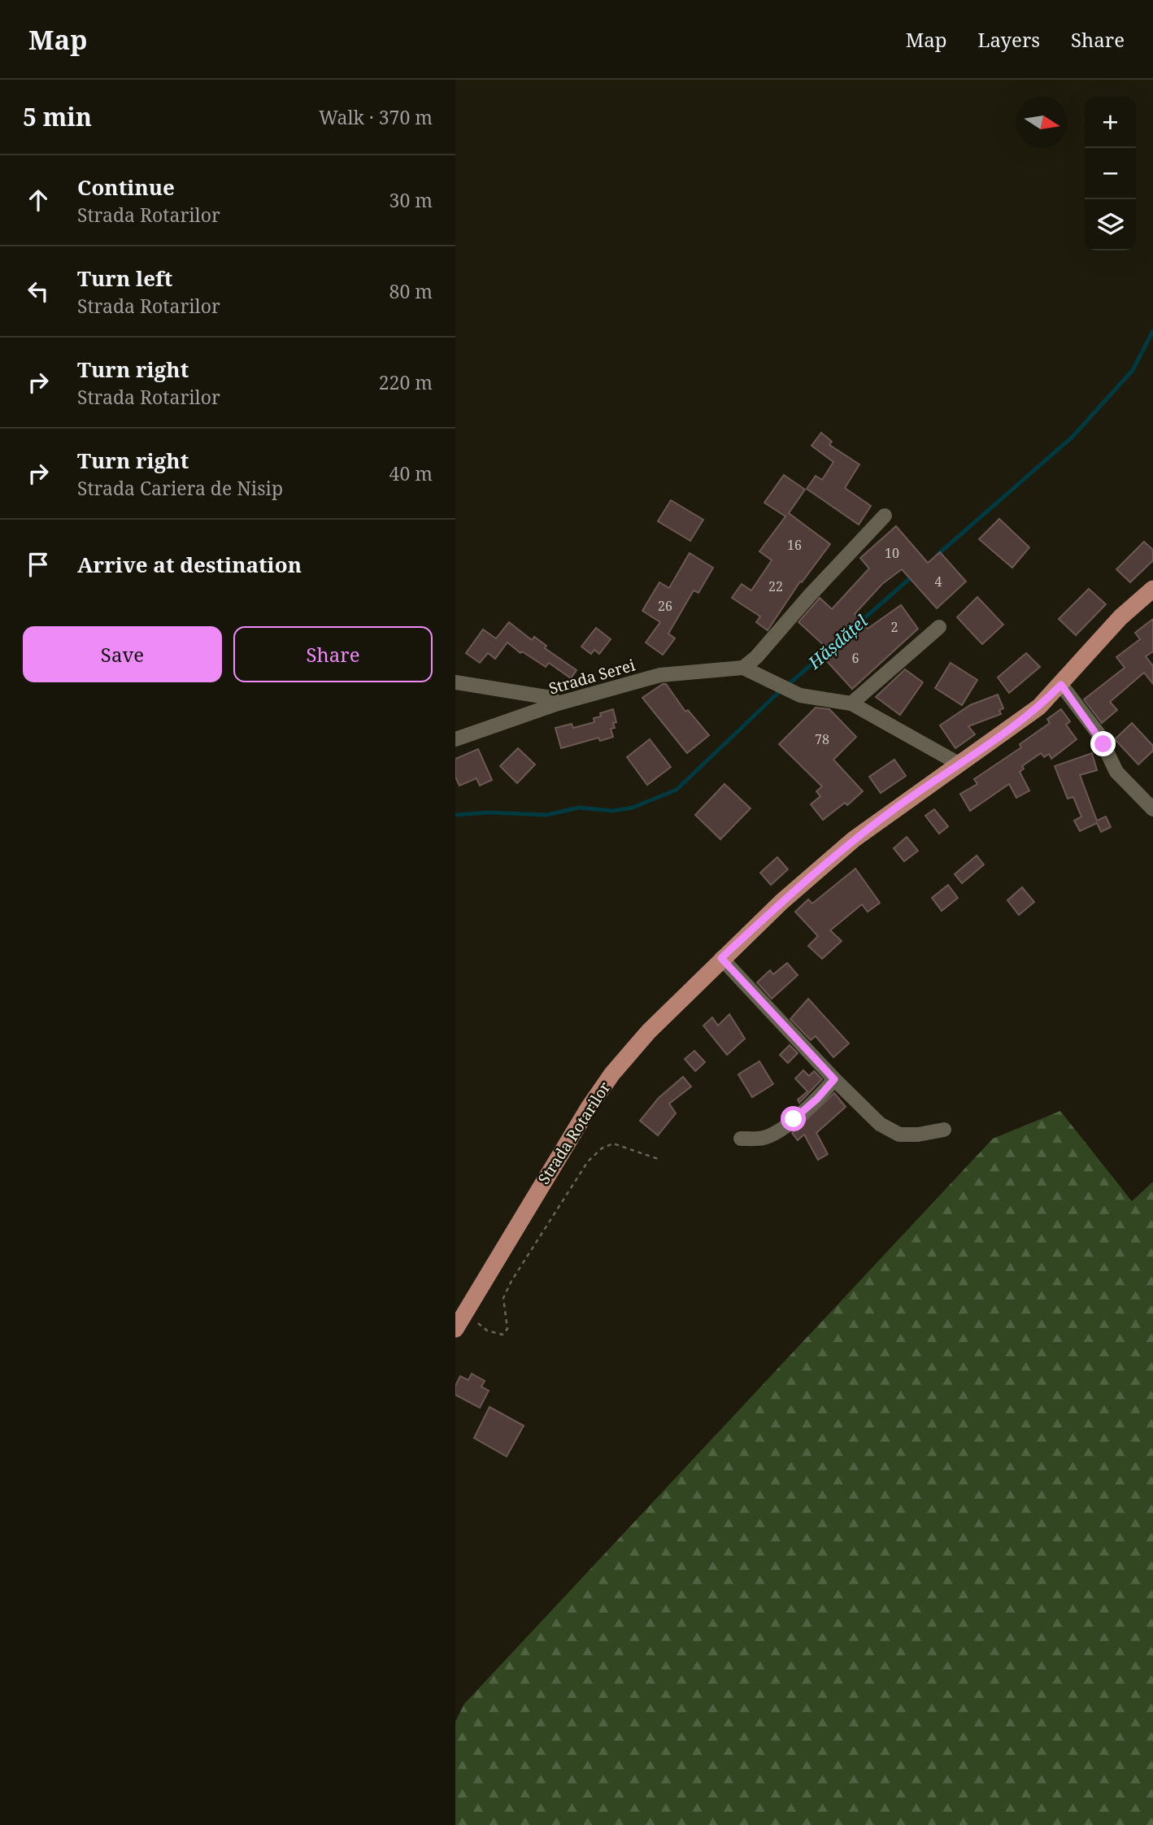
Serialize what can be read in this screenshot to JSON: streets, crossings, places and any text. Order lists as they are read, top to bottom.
{
  "streets": {
    "main road": ["Strada Rotarilor"],
    "street": ["Strada Serei"]
  },
  "water": ["Hășdățel"],
  "house_numbers": [
    "16",
    "10",
    "4",
    "22",
    "26",
    "2",
    "6",
    "78"
  ],
  "north": "right",
  "page": {
    "header": "Map",
    "nav": ["Map", "Layers", "Share"],
    "heading": ["5 min", "Walk · 370 m"],
    "map_buttons": ["+", "−"],
    "list": [
      ["Continue", "Strada Rotarilor", "30 m"],
      ["Turn left", "Strada Rotarilor", "80 m"],
      ["Turn right", "Strada Rotarilor", "220 m"],
      ["Turn right", "Strada Cariera de Nisip", "40 m"],
      "Arrive at destination"
    ],
    "buttons": ["Save", "Share"]
  }
}
